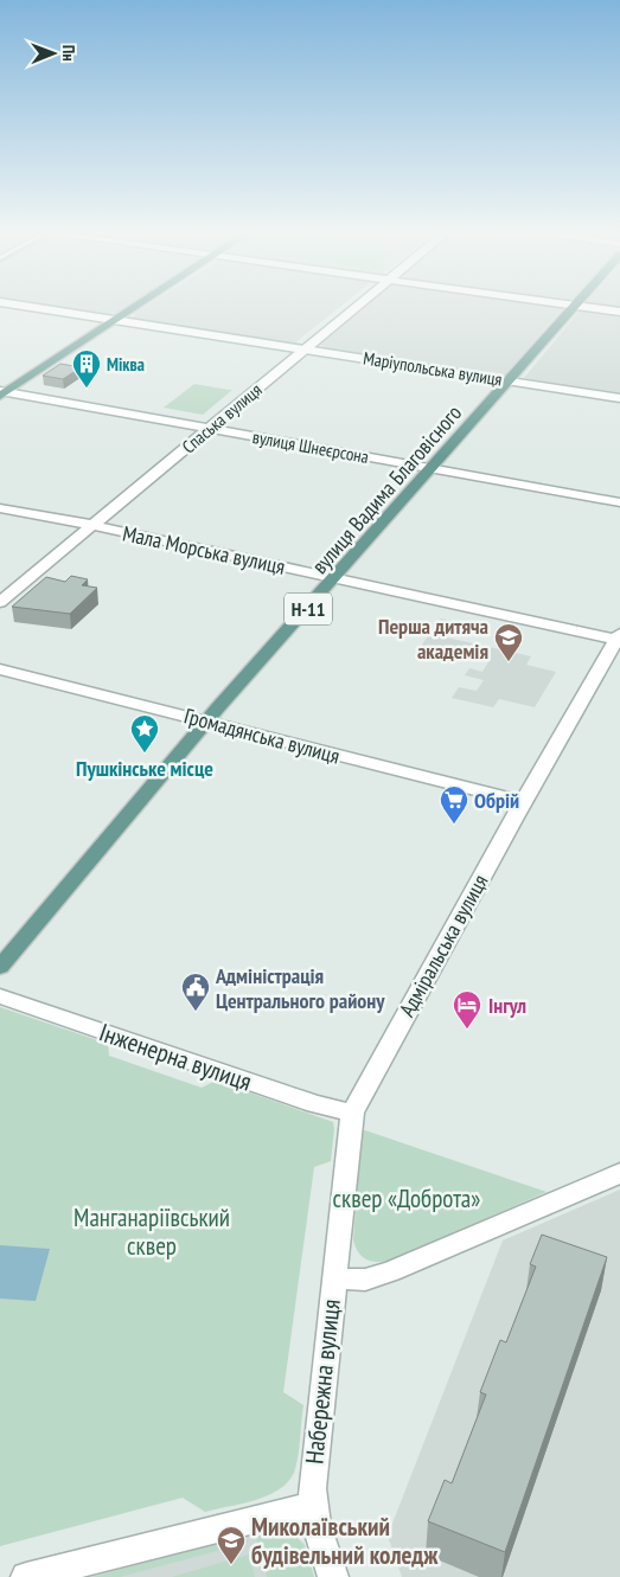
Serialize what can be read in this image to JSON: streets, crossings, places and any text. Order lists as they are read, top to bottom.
{
  "streets": {
    "main road": ["вулиця Вадима Благовісного", "Н-11"],
    "street": [
      "Маріупольська вулиця",
      "Спаська вулиця",
      "вулиця Шнеєрсона",
      "Мала Морська вулиця",
      "Громадянська вулиця",
      "Адміральська вулиця",
      "Інженерна вулиця",
      "Набережна вулиця"
    ]
  },
  "crossings": [
    ["Маріупольська вулиця", "Спаська вулиця"],
    ["Маріупольська вулиця", "вулиця Вадима Благовісного"],
    ["Спаська вулиця", "вулиця Шнеєрсона"],
    ["Спаська вулиця", "Мала Морська вулиця"],
    ["вулиця Шнеєрсона", "вулиця Вадима Благовісного"],
    ["вулиця Вадима Благовісного", "Мала Морська вулиця"],
    ["вулиця Вадима Благовісного", "Громадянська вулиця"],
    ["Мала Морська вулиця", "Адміральська вулиця"],
    ["Громадянська вулиця", "Адміральська вулиця"],
    ["Адміральська вулиця", "Інженерна вулиця"],
    ["Адміральська вулиця", "Набережна вулиця"]
  ],
  "parks": ["сквер «Доброта»", "Манганаріївський сквер"],
  "places": {
    "building": ["Міква"],
    "school or university": ["Перша дитяча академія", "Миколаївський будівельний коледж"],
    "place": ["Пушкінське місце"],
    "supermarket": ["Обрій"],
    "public building": ["Адміністрація Центрального району"],
    "hotel": ["Інгул"]
  },
  "north": "right"
}
